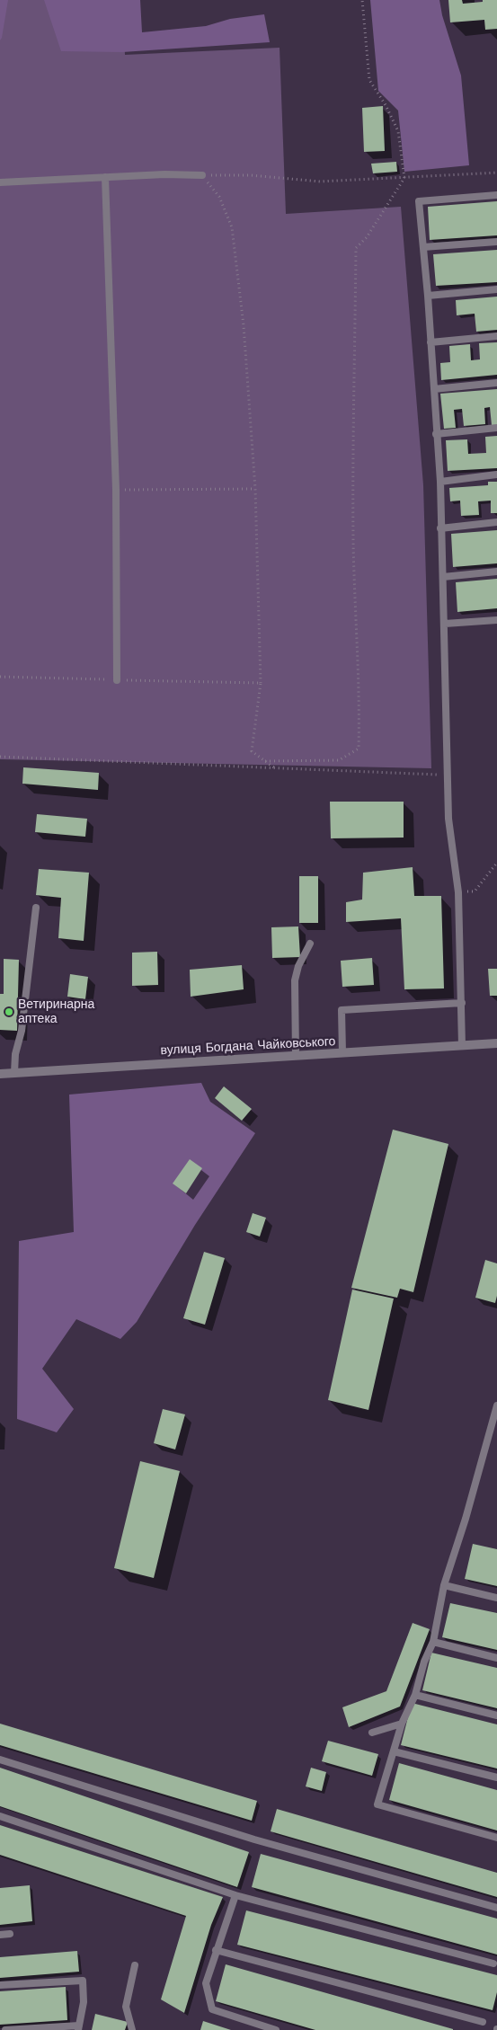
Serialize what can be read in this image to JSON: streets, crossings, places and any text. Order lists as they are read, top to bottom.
{
  "streets": {
    "street": ["вулиця Богдана Чайковського"]
  },
  "places": ["Ветиринарна аптека"]
}
